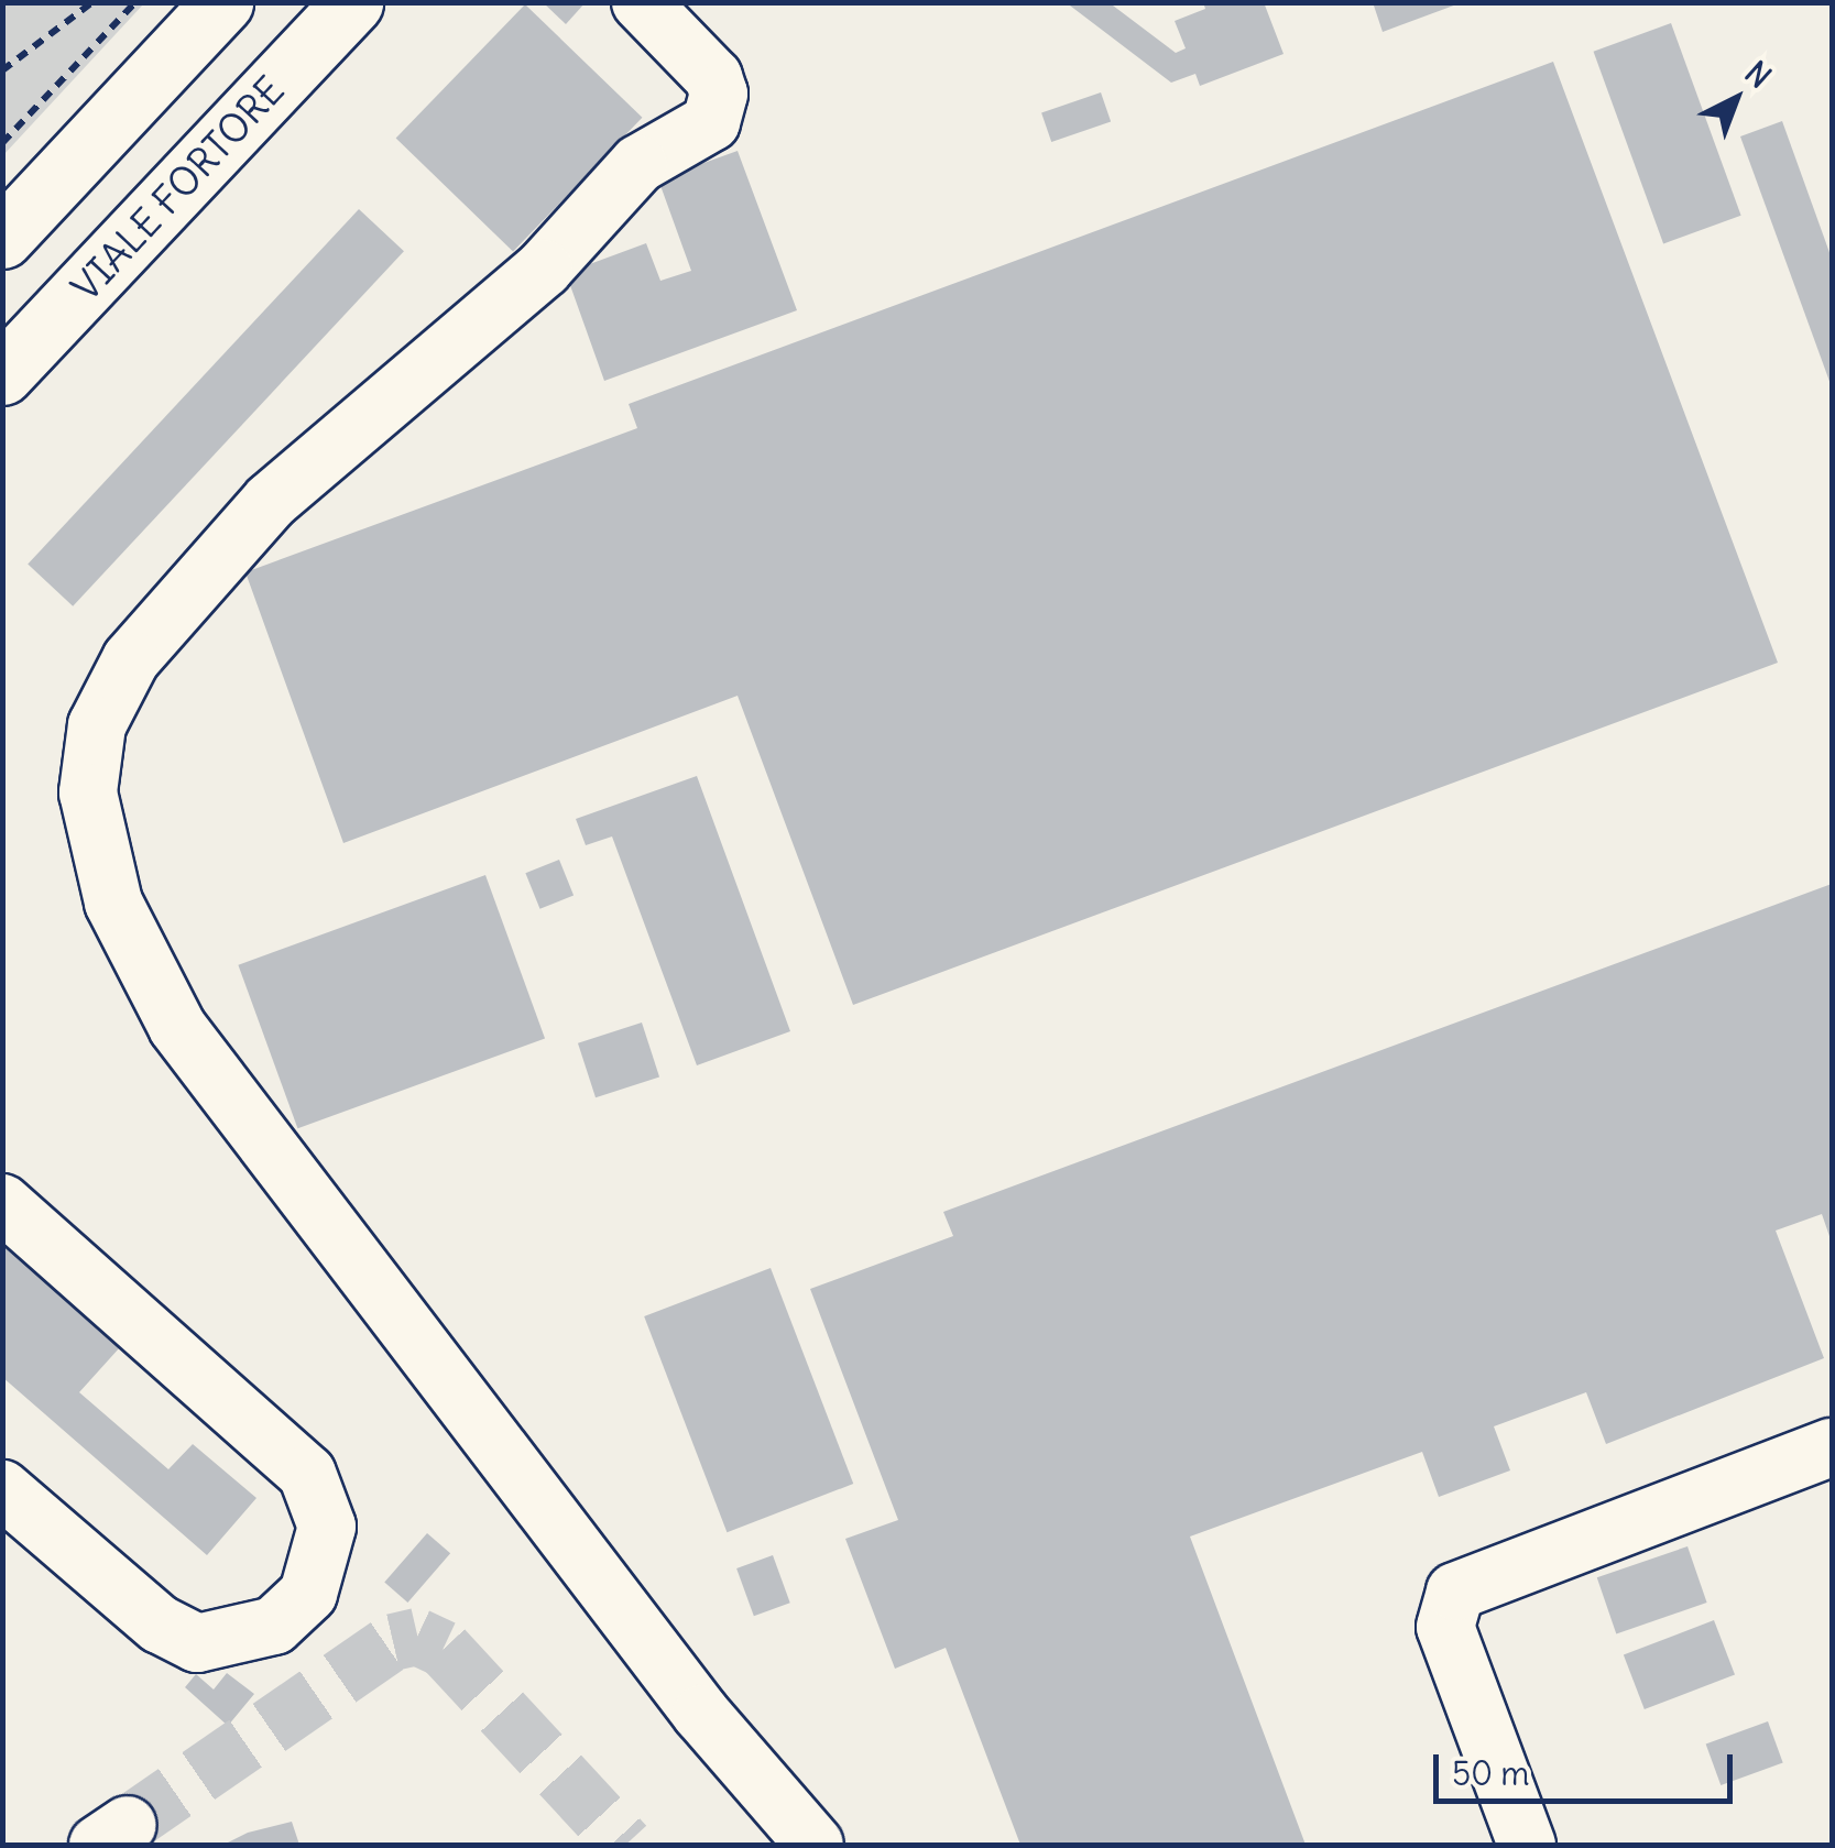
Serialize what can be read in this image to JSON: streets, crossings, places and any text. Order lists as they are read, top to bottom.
{
  "streets": {
    "main road": ["VIALE FORTORE"]
  },
  "scale_bar": "50 m",
  "north": "top right"
}
